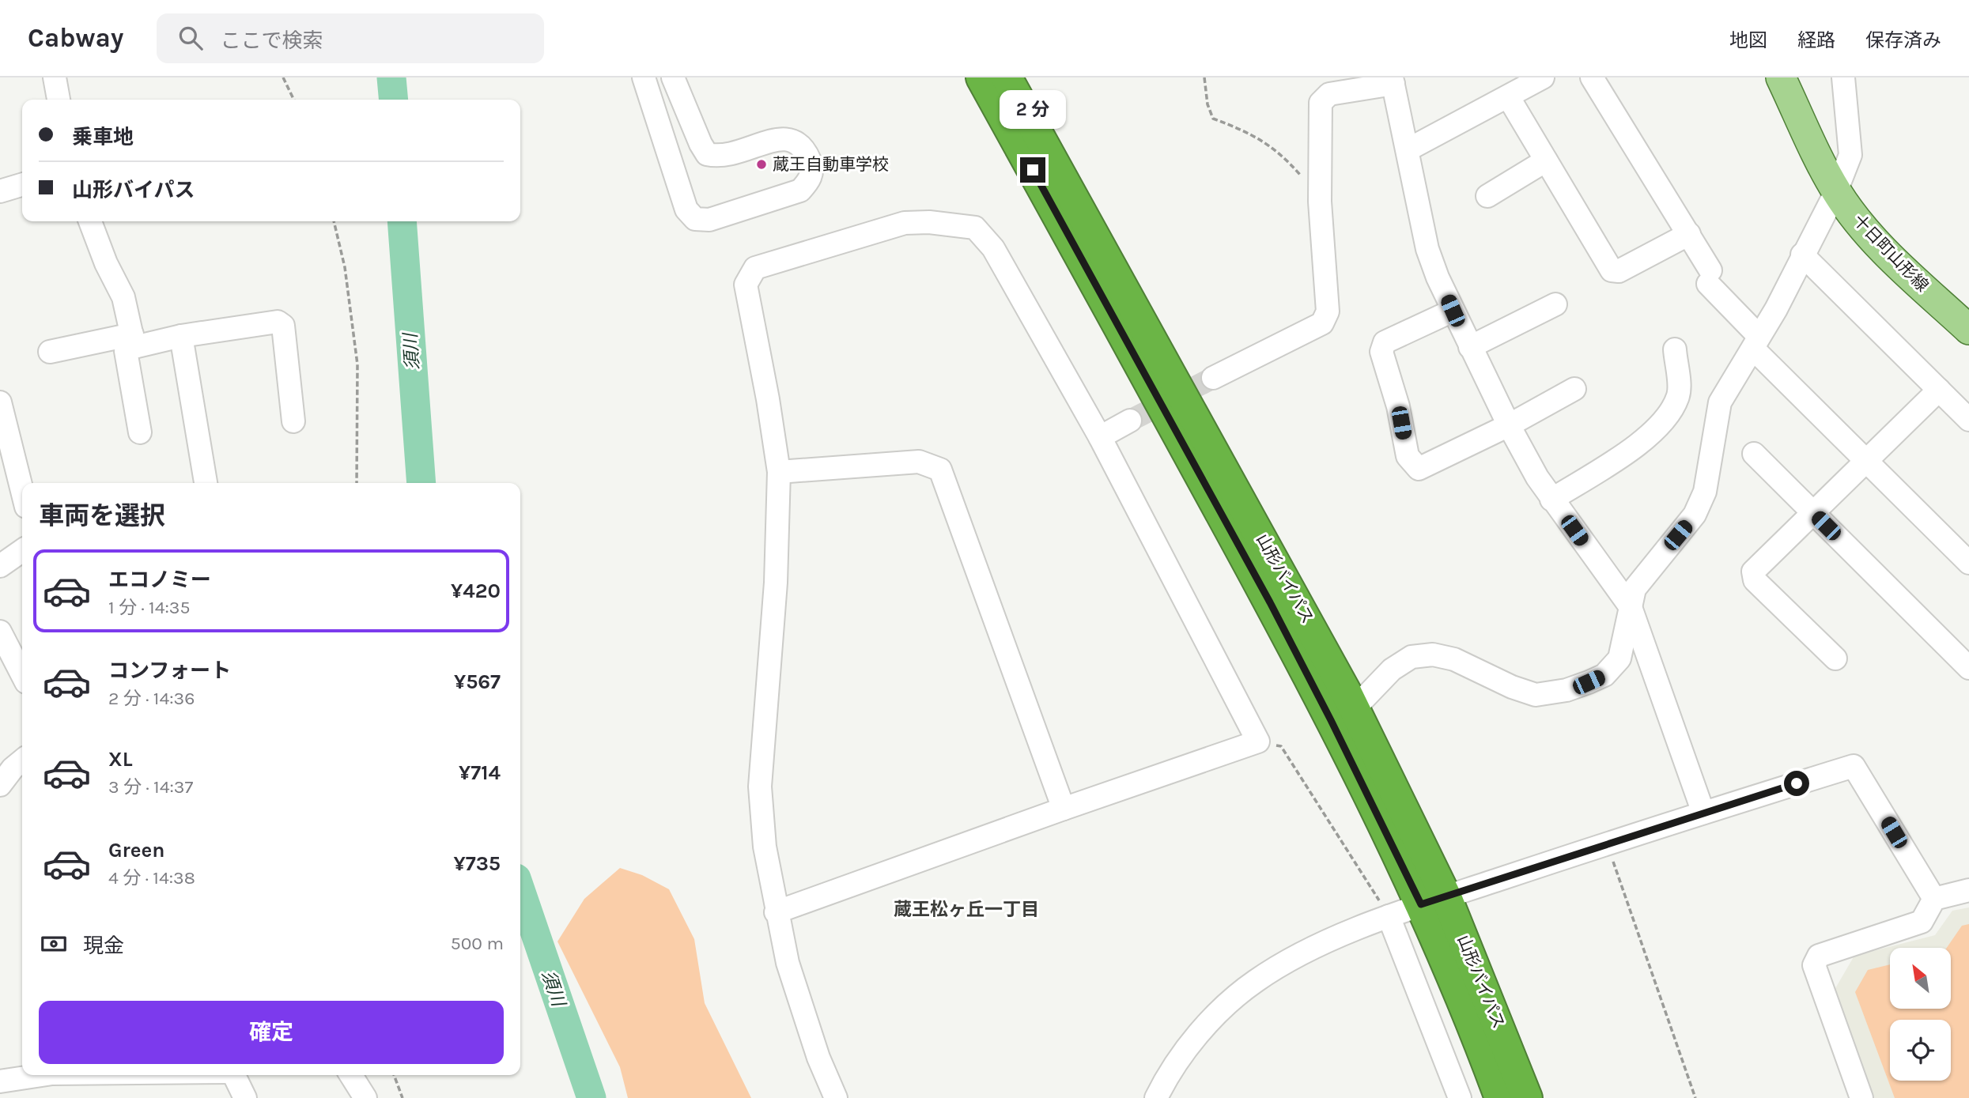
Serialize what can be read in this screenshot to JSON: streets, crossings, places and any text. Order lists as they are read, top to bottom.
{
  "streets": {
    "highway": ["山形バイパス"],
    "main road": ["十日町山形線"]
  },
  "districts": ["蔵王松ヶ丘一丁目"],
  "water": ["須川"],
  "places": ["蔵王自動車学校"],
  "north": "top left",
  "page": {
    "header": "Cabway",
    "search": "ここで検索",
    "nav": ["地図", "経路", "保存済み"],
    "bubble": "2 分",
    "banner": ["乗車地", "山形バイパス"],
    "heading": "車両を選択",
    "list": [
      {
        "name": "エコノミー",
        "note": "1 分 · 14:35",
        "value": "¥420"
      },
      {
        "name": "コンフォート",
        "note": "2 分 · 14:36",
        "value": "¥567"
      },
      {
        "name": "XL",
        "note": "3 分 · 14:37",
        "value": "¥714"
      },
      {
        "name": "Green",
        "note": "4 分 · 14:38",
        "value": "¥735"
      }
    ],
    "pay": ["現金", "500 m"],
    "buttons": "確定"
  }
}
